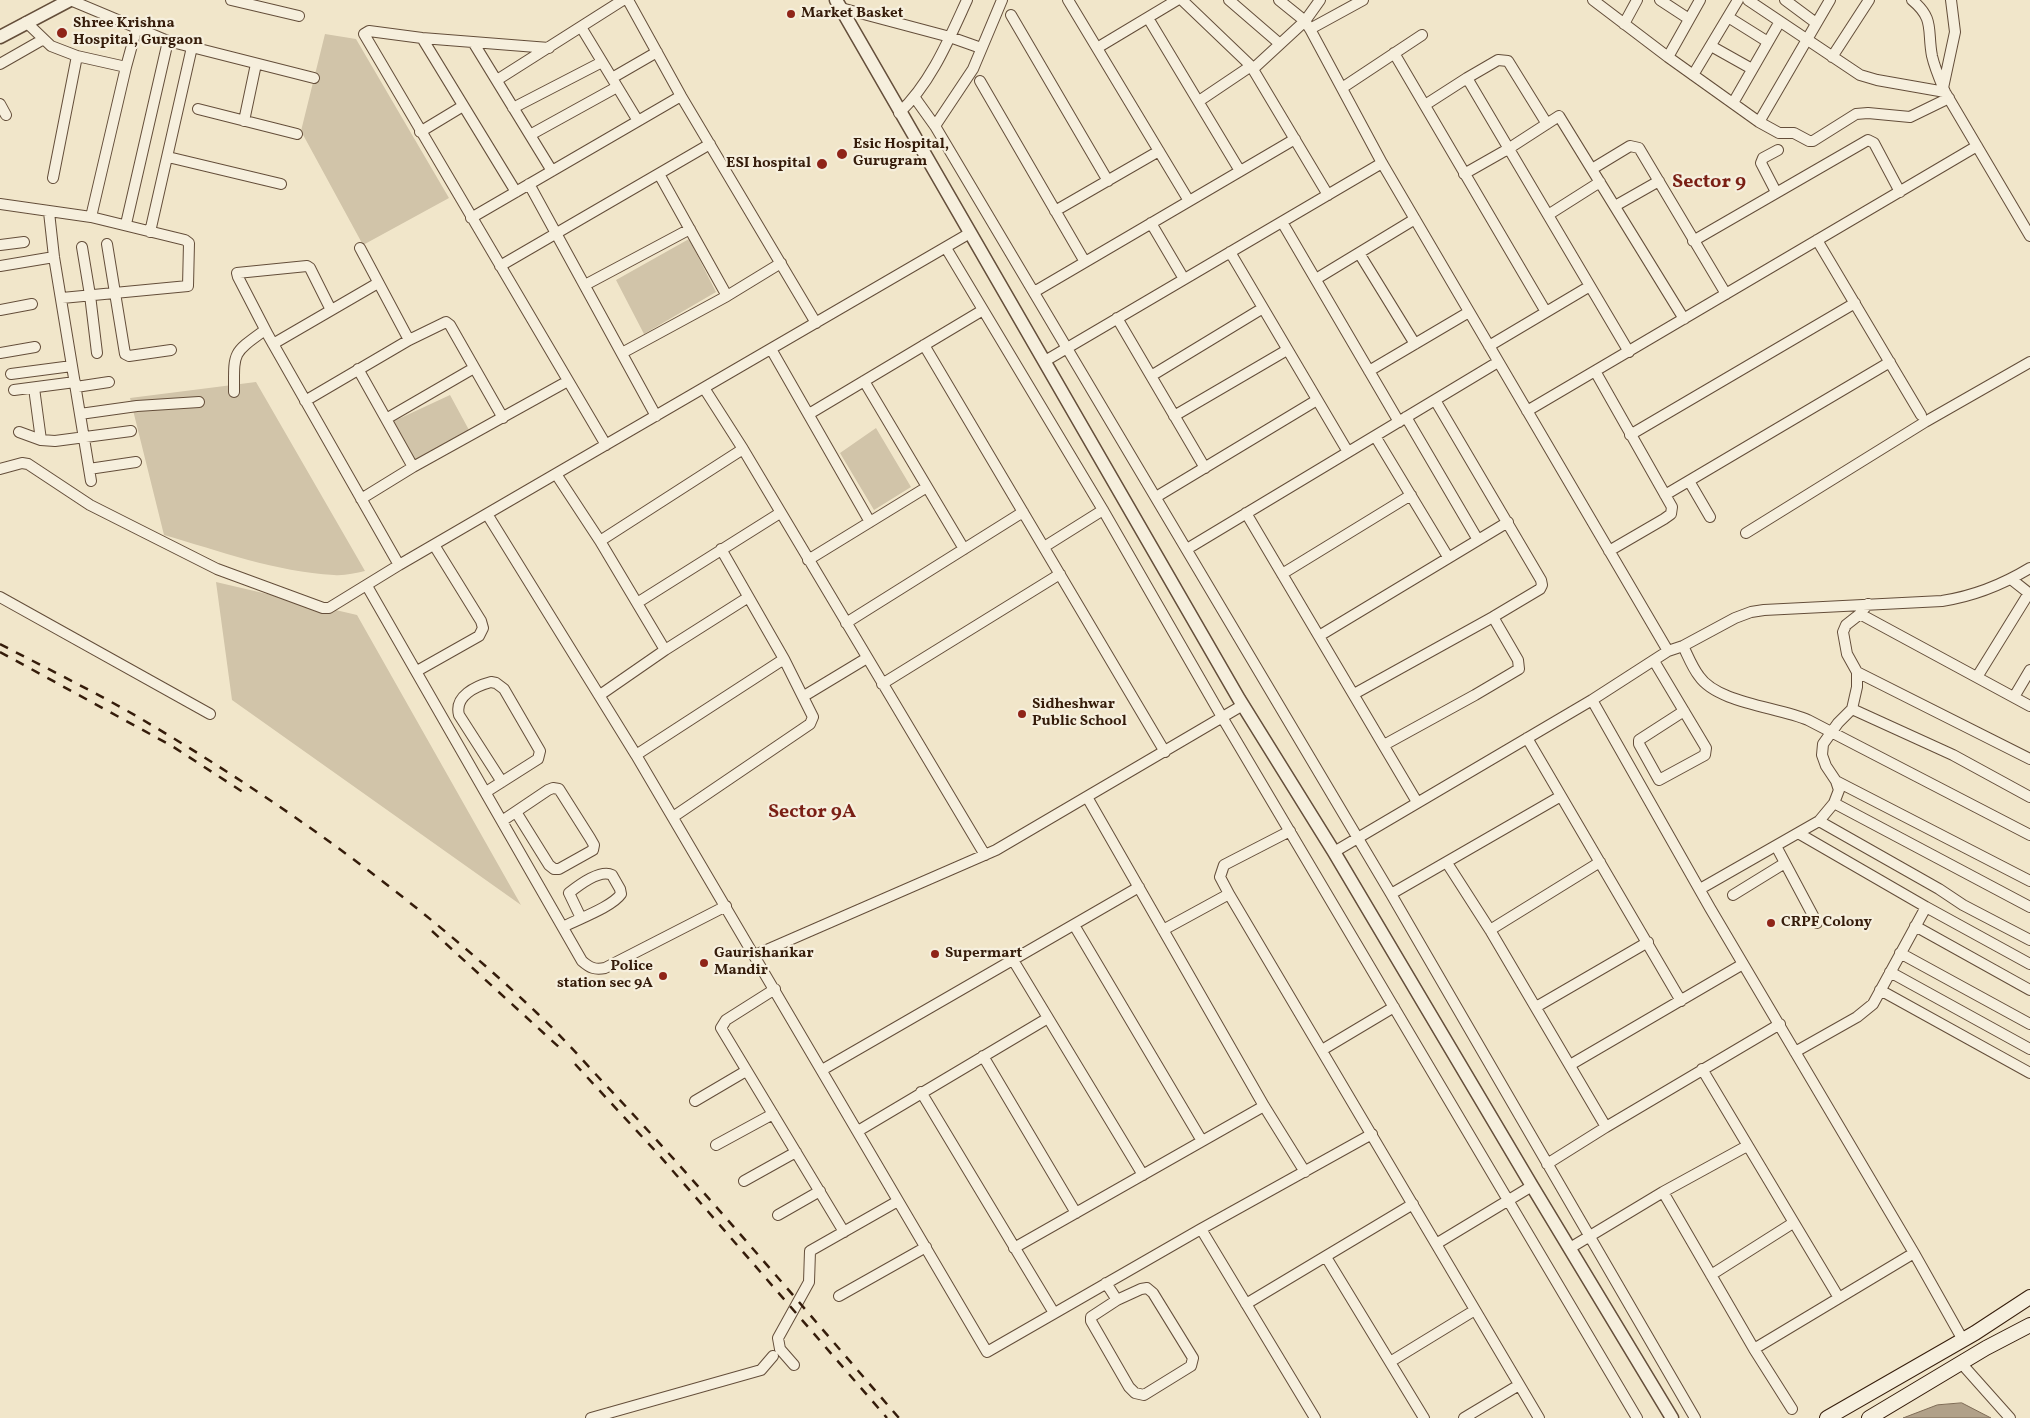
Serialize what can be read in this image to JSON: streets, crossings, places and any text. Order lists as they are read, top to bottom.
{
  "districts": ["Sector 9", "Sector 9A"],
  "places": [
    "Market Basket",
    "Shree Krishna Hospital, Gurgaon",
    "Esic Hospital, Gurugram",
    "ESI hospital",
    "Sidheshwar Public School",
    "CRPF Colony",
    "Supermart",
    "Gaurishankar Mandir",
    "Police station sec 9A"
  ]
}
